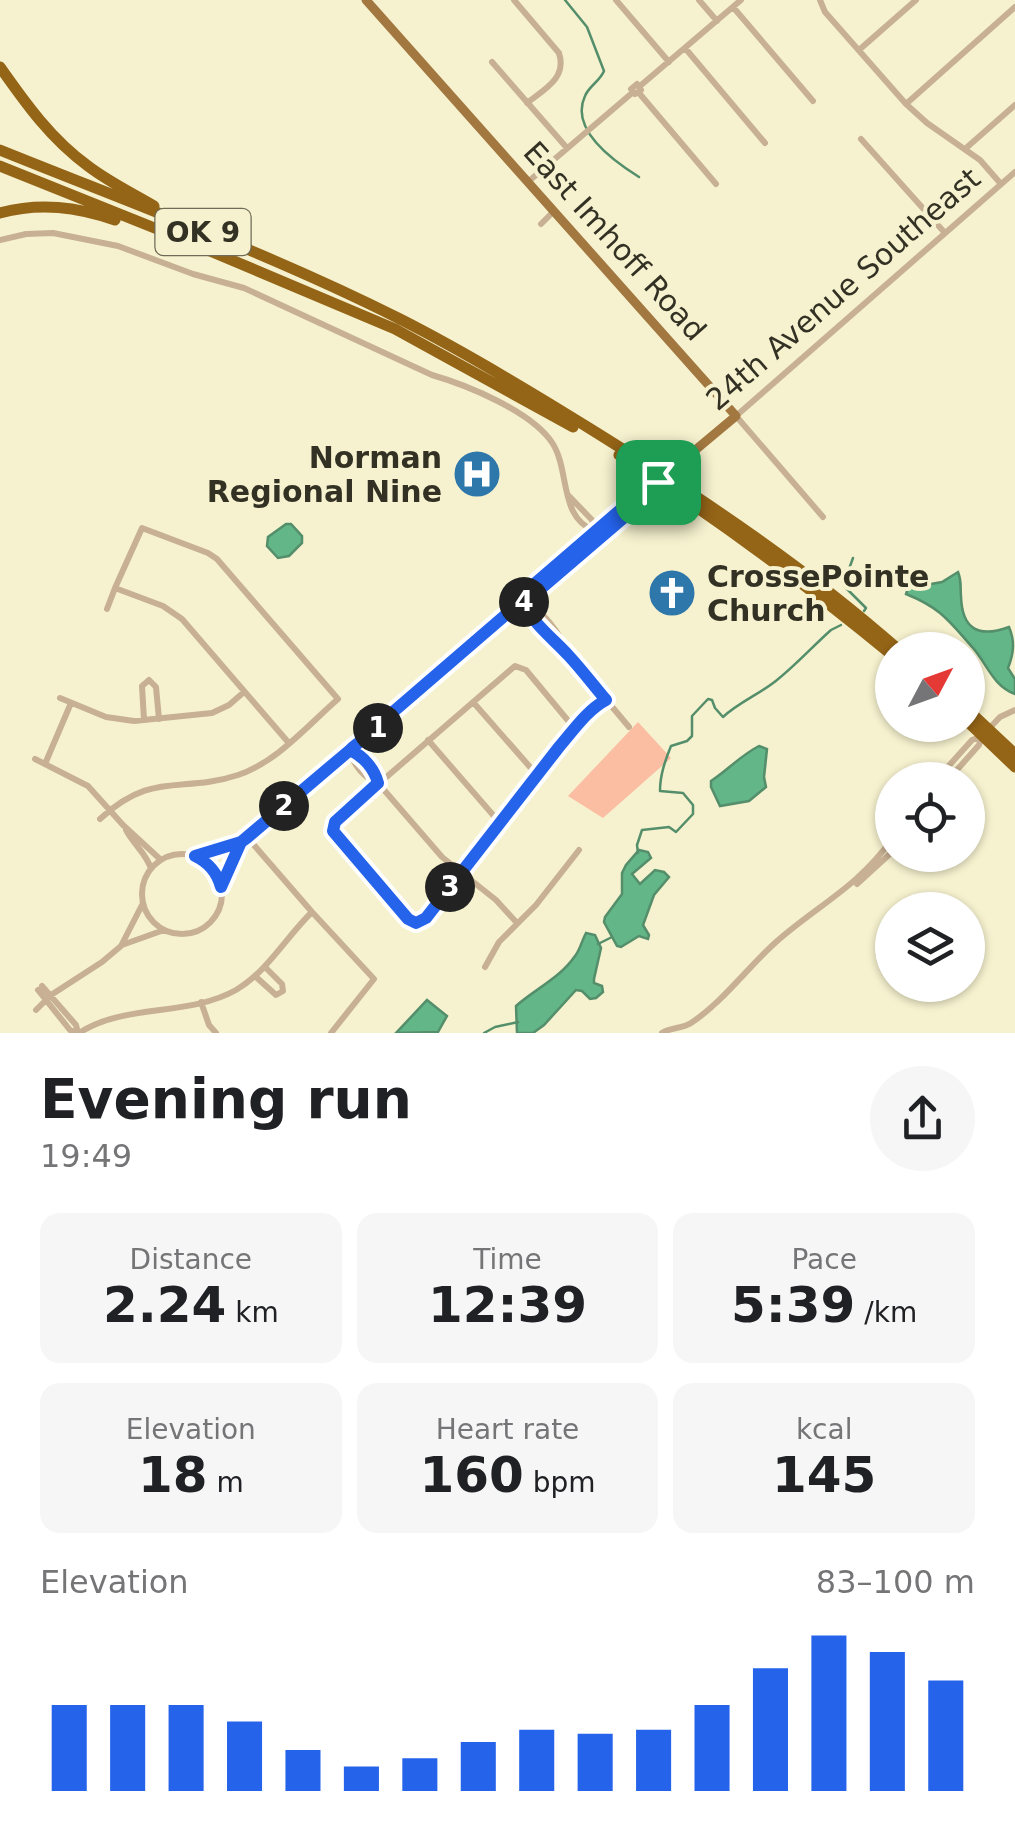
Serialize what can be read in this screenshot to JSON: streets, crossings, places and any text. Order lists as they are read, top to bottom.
{
  "streets": {
    "highway": ["OK 9"],
    "main road": ["East Imhoff Road", "24th Avenue Southeast"]
  },
  "crossings": [
    ["OK 9", "24th Avenue Southeast"],
    ["East Imhoff Road", "24th Avenue Southeast"]
  ],
  "places": {
    "hospital": ["Norman Regional Nine"],
    "church": ["CrossePointe Church"]
  },
  "north": "top right",
  "page": {
    "pins": [
      "4",
      "1",
      "2",
      "3"
    ],
    "heading": ["Evening run", "19:49"],
    "stats": [
      ["Distance", "2.24 km"],
      ["Time", "12:39"],
      ["Pace", "5:39 /km"],
      ["Elevation", "18 m"],
      ["Heart rate", "160 bpm"],
      ["kcal", "145"]
    ],
    "chart": ["Elevation", "83–100 m"]
  }
}
